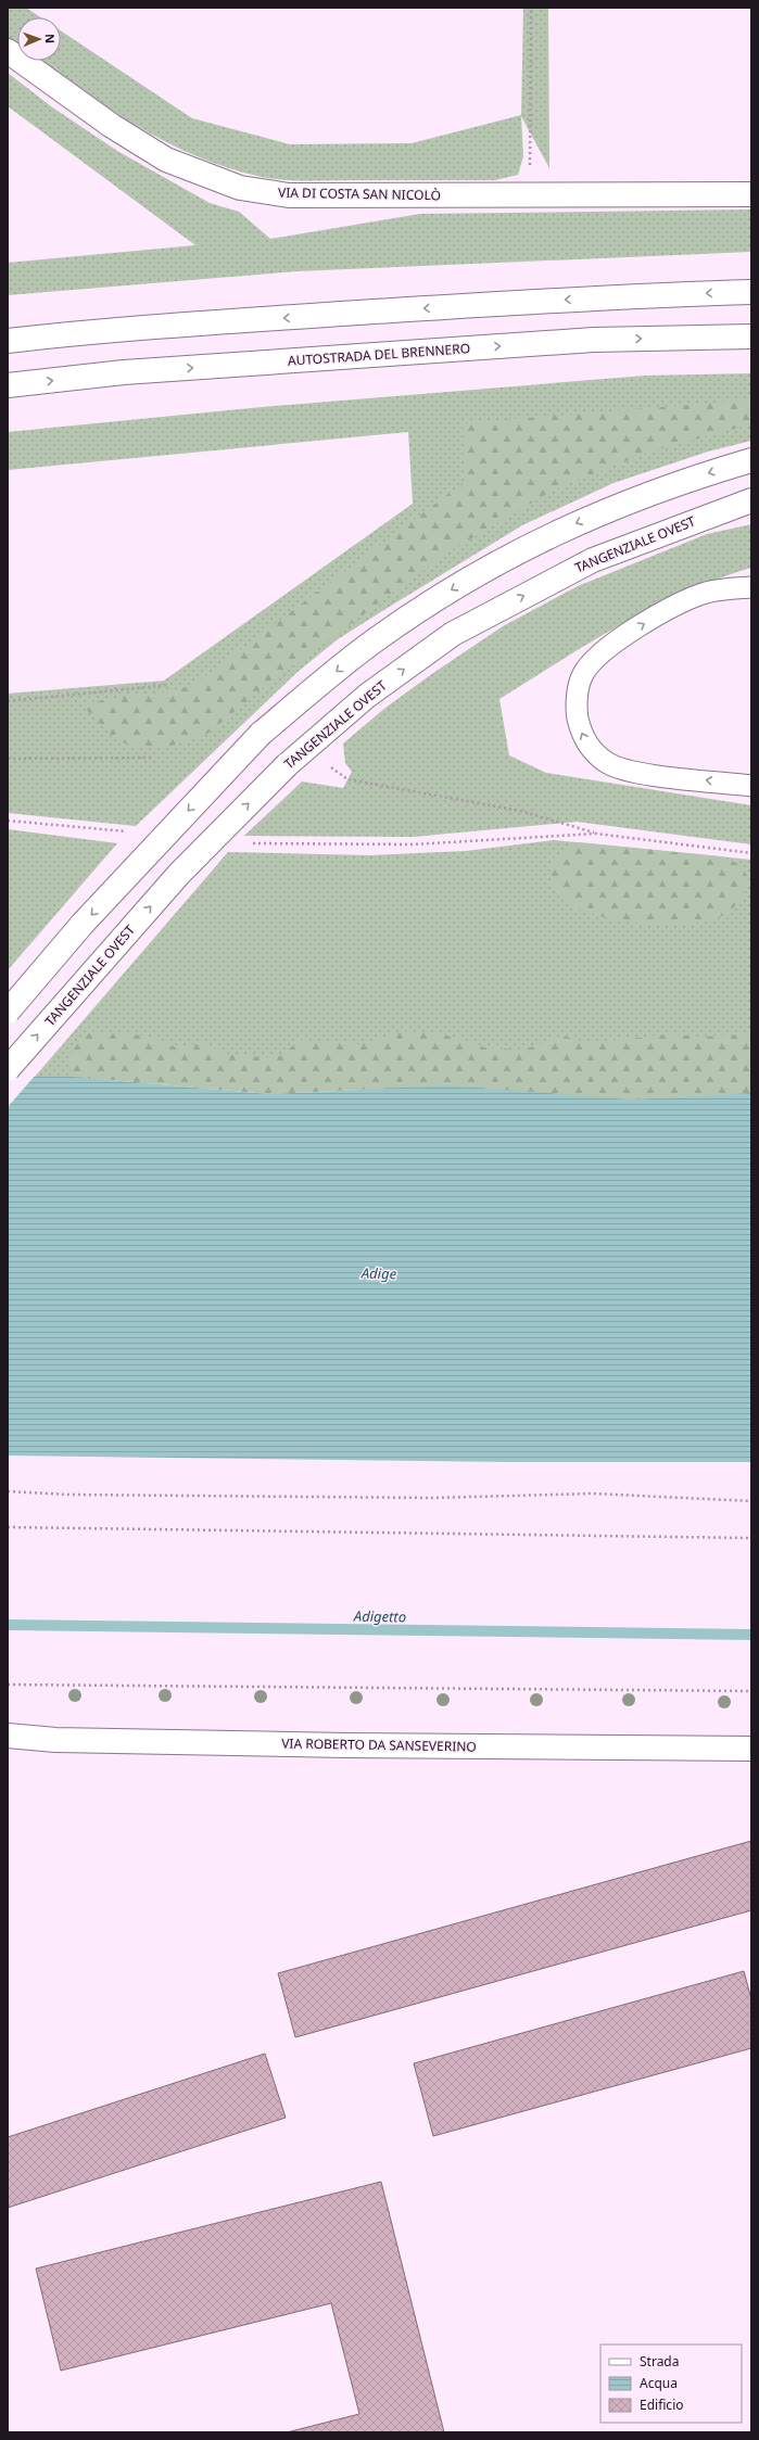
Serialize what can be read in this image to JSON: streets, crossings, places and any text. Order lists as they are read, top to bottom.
{
  "streets": {
    "main road": [
      "VIA DI COSTA SAN NICOLÒ",
      "AUTOSTRADA DEL BRENNERO",
      "TANGENZIALE OVEST",
      "VIA ROBERTO DA SANSEVERINO"
    ]
  },
  "water": ["Adige", "Adigetto"],
  "legend": ["Strada", "Acqua", "Edificio"],
  "north": "right"
}
